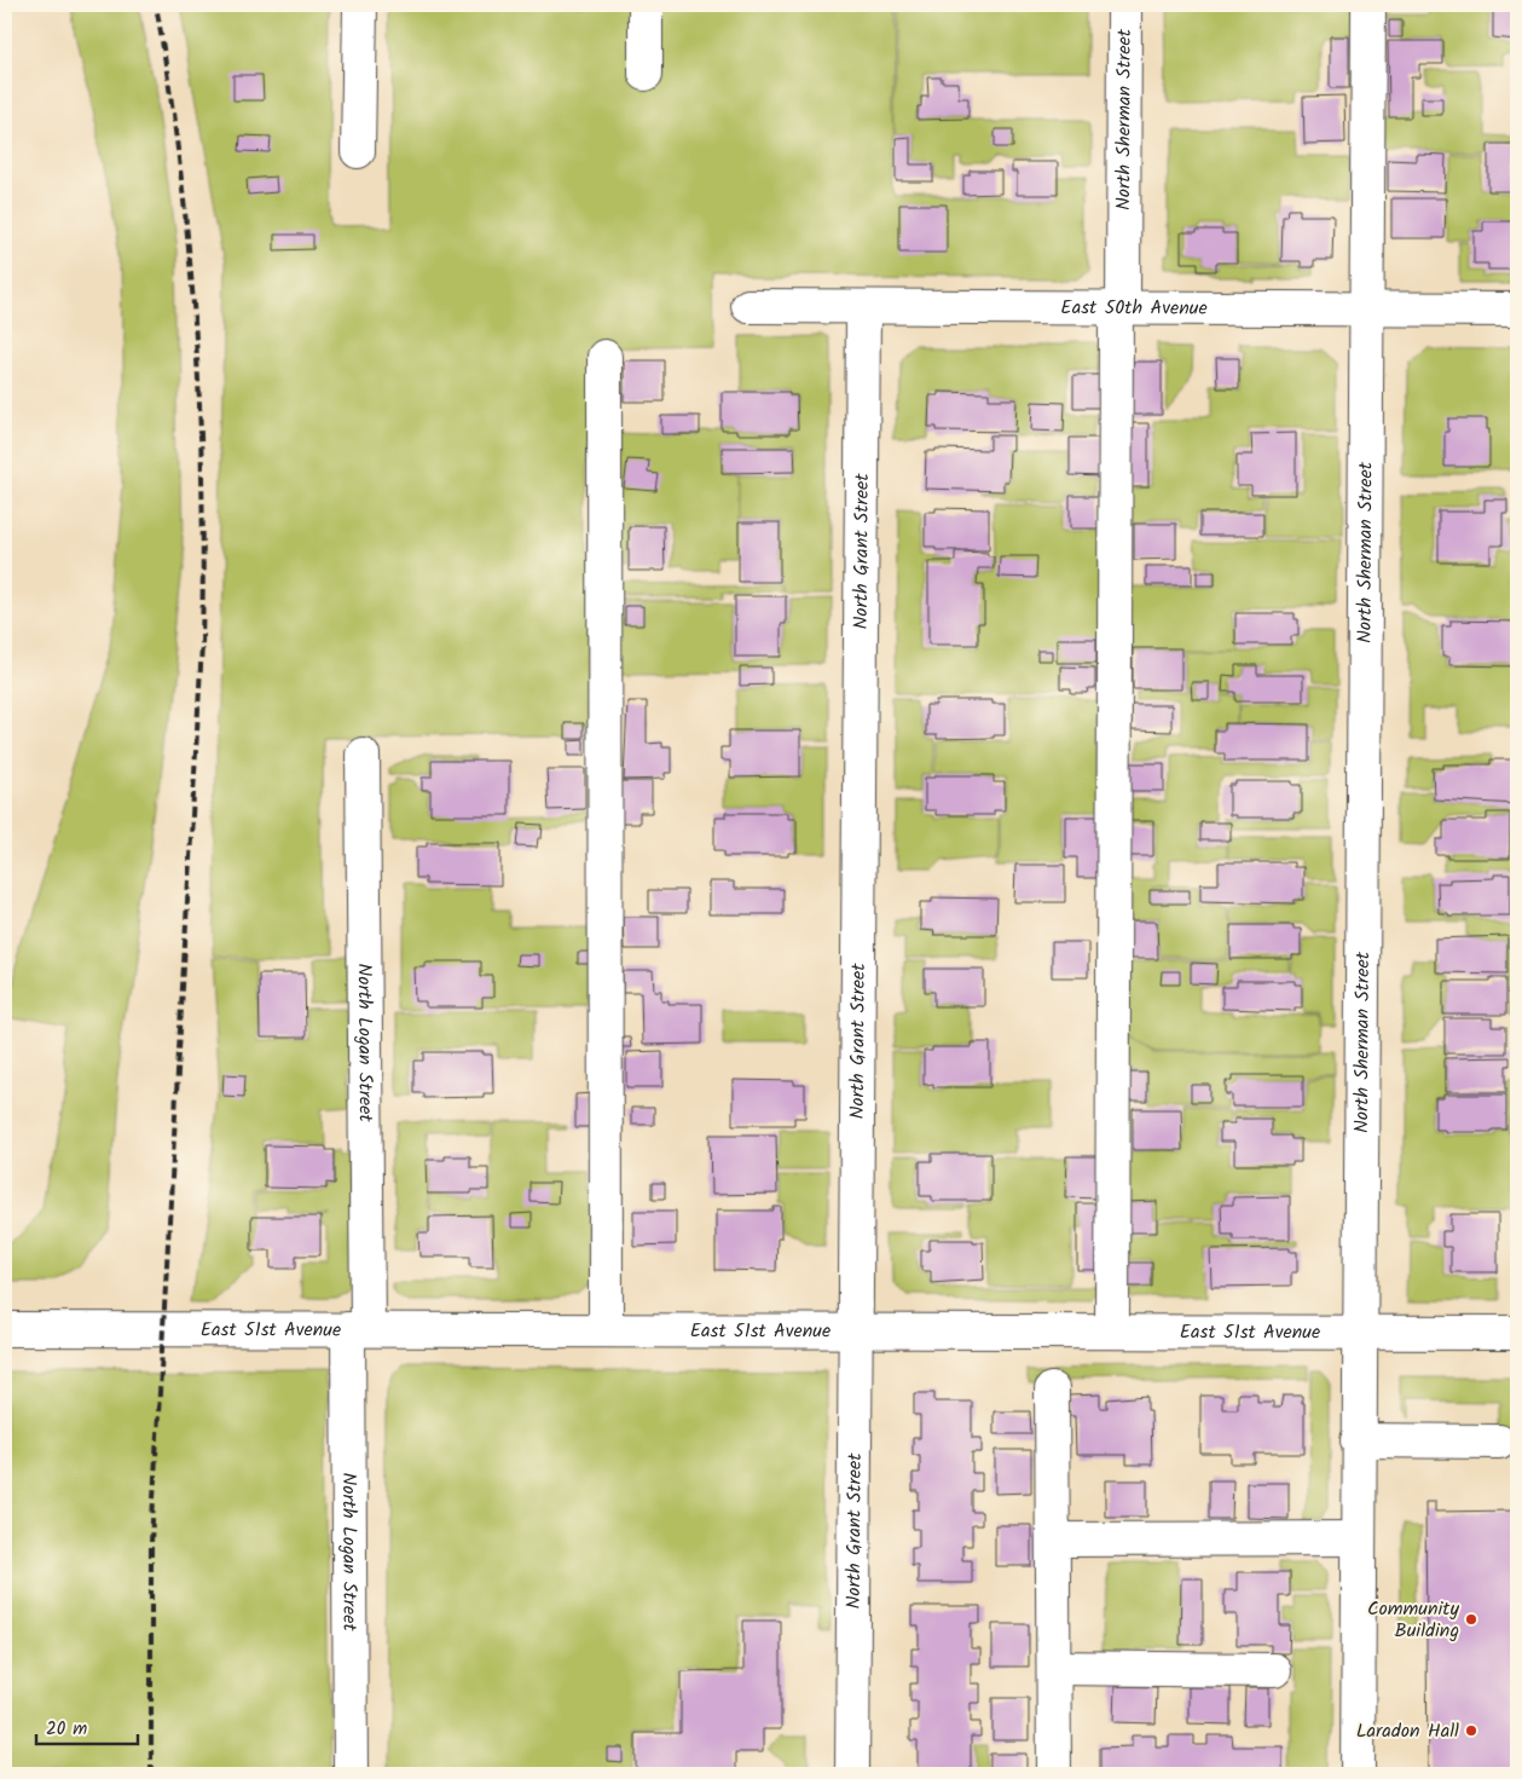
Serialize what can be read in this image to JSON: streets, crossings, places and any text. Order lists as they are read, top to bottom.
{
  "streets": {
    "street": [
      "North Sherman Street",
      "East 50th Avenue",
      "North Grant Street",
      "North Logan Street",
      "East 51st Avenue"
    ]
  },
  "crossings": [
    ["North Sherman Street", "East 50th Avenue"],
    ["North Sherman Street", "East 51st Avenue"],
    ["East 50th Avenue", "North Grant Street"],
    ["North Grant Street", "East 51st Avenue"],
    ["North Logan Street", "East 51st Avenue"]
  ],
  "places": ["Community Building", "Laradon Hall"],
  "scale_bar": "20 m"
}
